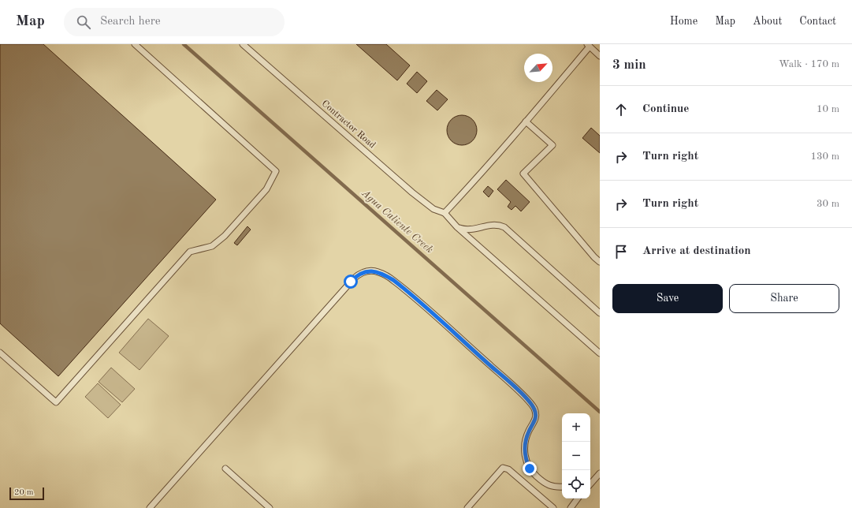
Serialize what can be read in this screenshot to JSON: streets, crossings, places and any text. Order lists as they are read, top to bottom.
{
  "streets": {
    "lane": ["Contractor Road"]
  },
  "water": ["Agua Caliente Creek"],
  "scale_bar": "20 m",
  "north": "top right",
  "page": {
    "header": "Map",
    "search": "Search here",
    "nav": [
      "Home",
      "Map",
      "About",
      "Contact"
    ],
    "heading": ["3 min", "Walk · 170 m"],
    "list": [
      ["Continue", "10 m"],
      ["Turn right", "130 m"],
      ["Turn right", "30 m"],
      "Arrive at destination"
    ],
    "buttons": ["Save", "Share"],
    "map_buttons": ["+", "−"],
    "scale": "20 m"
  }
}
